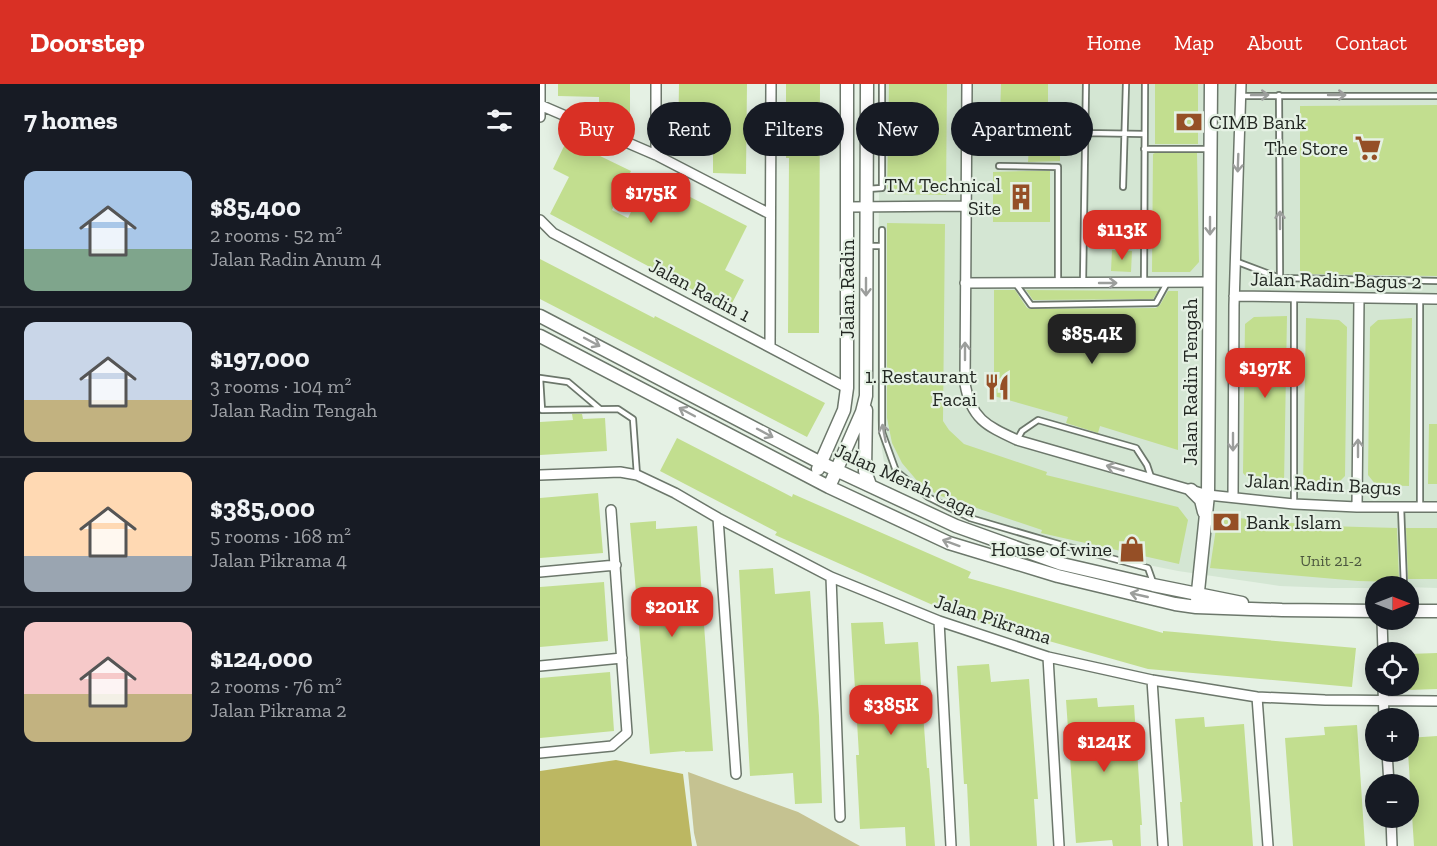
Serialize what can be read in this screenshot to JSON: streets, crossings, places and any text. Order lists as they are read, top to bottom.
{
  "streets": {
    "street": [
      "Jalan Radin Bagus 2",
      "Jalan Radin",
      "Jalan Radin 1",
      "Jalan Radin Tengah",
      "Jalan Merah Caga",
      "Jalan Radin Bagus",
      "Jalan Pikrama"
    ]
  },
  "crossings": [
    ["Jalan Radin", "Jalan Radin 1"],
    ["Jalan Radin", "Jalan Merah Caga"],
    ["Jalan Radin Tengah", "Jalan Merah Caga"],
    ["Jalan Radin Tengah", "Jalan Radin Bagus"]
  ],
  "places": {
    "bank": ["CIMB Bank", "Bank Islam"],
    "supermarket": ["The Store"],
    "building": ["TM Technical Site"],
    "restaurant": ["1. Restaurant Facai"],
    "shop": ["House of wine"]
  },
  "house_numbers": ["Unit 21-2"],
  "north": "right",
  "page": {
    "header": "Doorstep",
    "nav": [
      "Home",
      "Map",
      "About",
      "Contact"
    ],
    "heading": "7 homes",
    "chip": [
      "Buy",
      "Rent",
      "Filters",
      "New",
      "Apartment"
    ],
    "list": [
      {
        "name": "$85,400",
        "note": "2 rooms · 52 m² · Jalan Radin Anum 4"
      },
      {
        "name": "$197,000",
        "note": "3 rooms · 104 m² · Jalan Radin Tengah"
      },
      {
        "name": "$385,000",
        "note": "5 rooms · 168 m² · Jalan Pikrama 4"
      },
      {
        "name": "$124,000",
        "note": "2 rooms · 76 m² · Jalan Pikrama 2"
      }
    ],
    "price": [
      "$175K",
      "$113K",
      "$85.4K",
      "$197K",
      "$201K",
      "$385K",
      "$124K"
    ],
    "map_buttons": ["+", "−"]
  }
}
